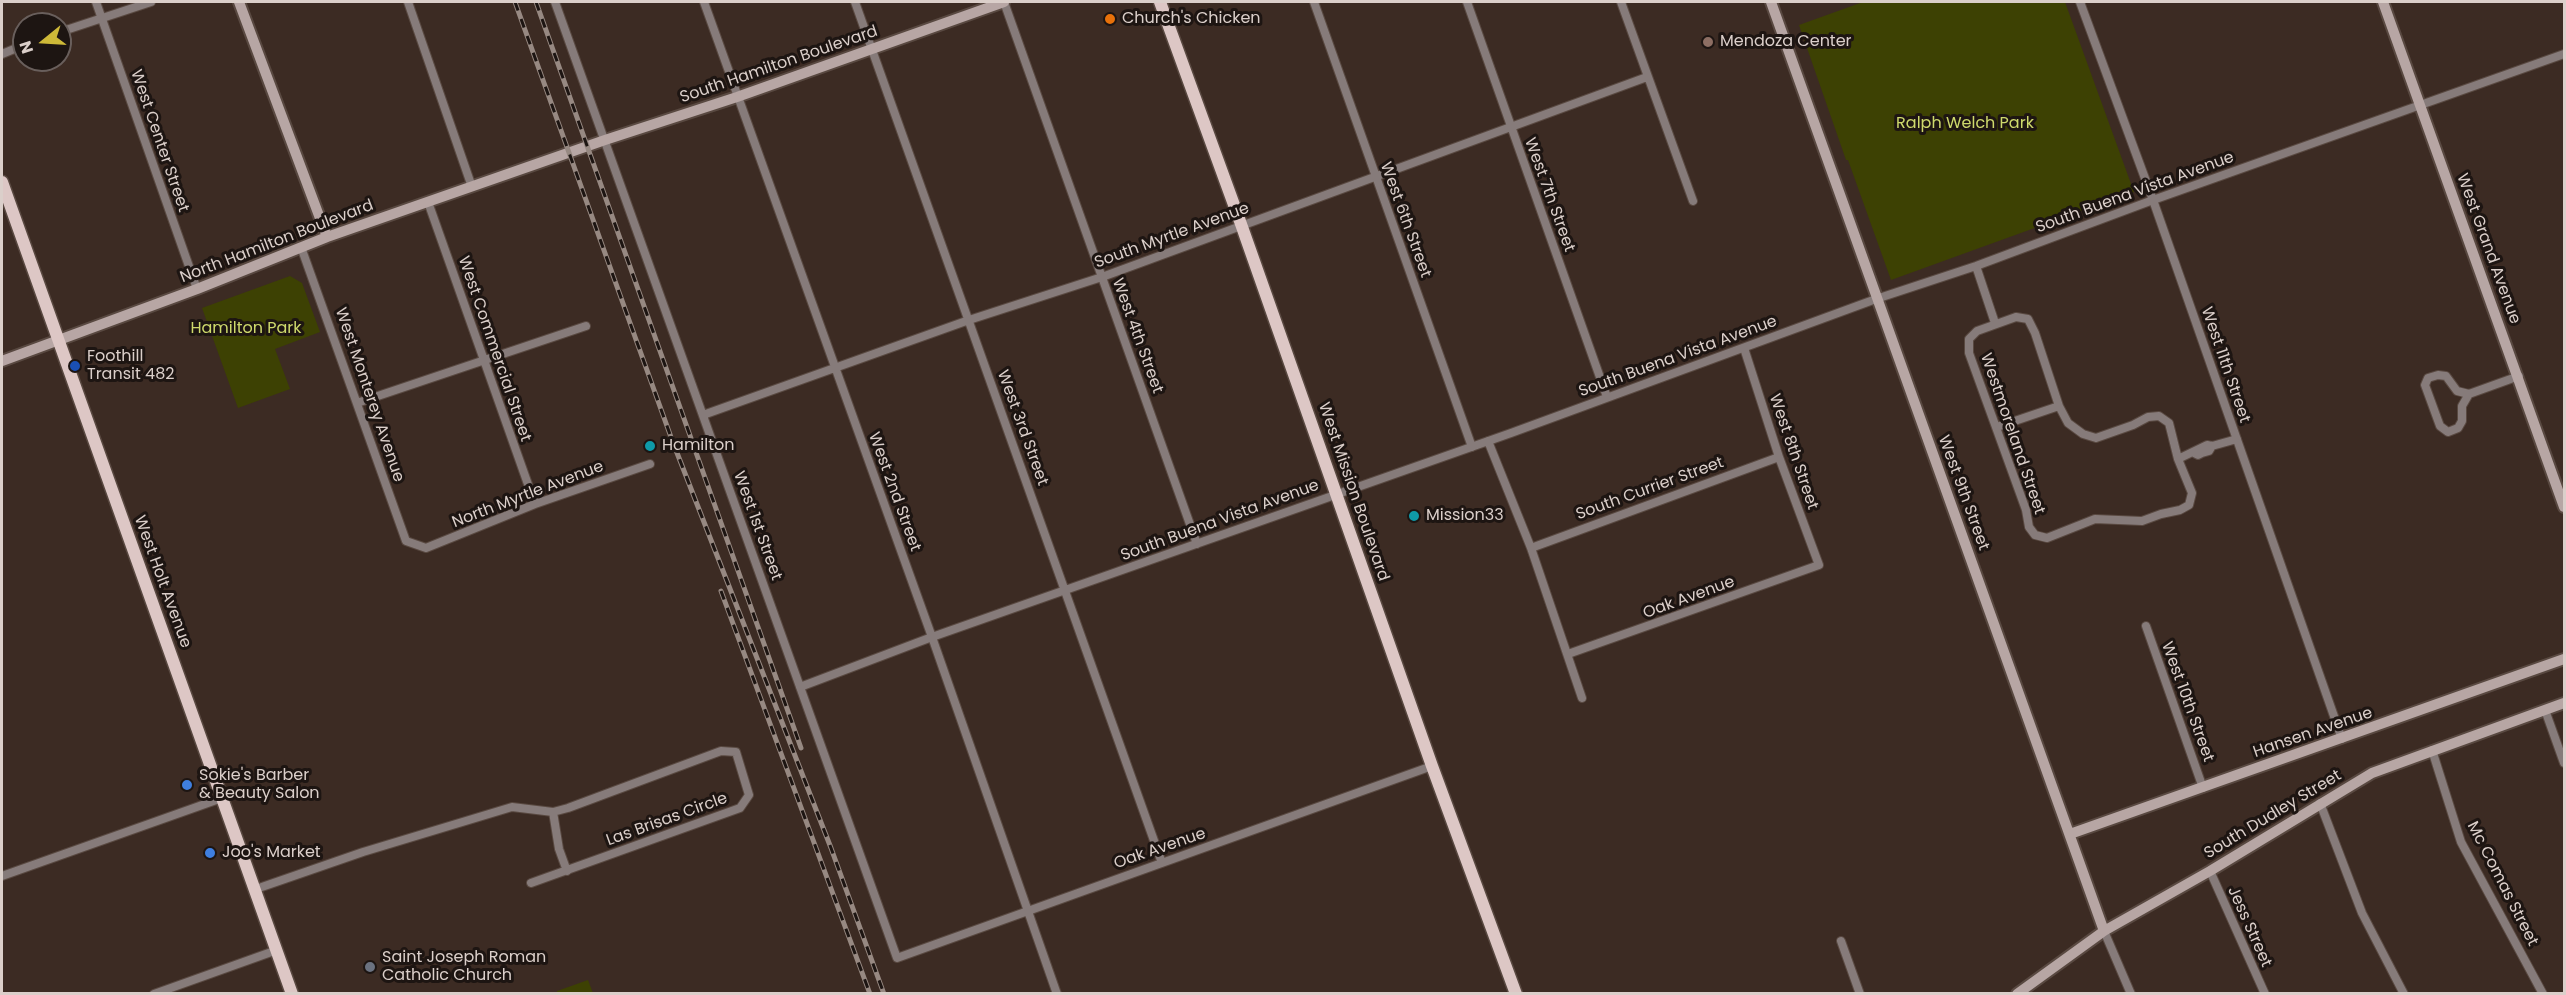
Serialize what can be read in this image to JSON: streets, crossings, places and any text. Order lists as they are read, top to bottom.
{
  "streets": {
    "main road": ["West Mission Boulevard", "West Holt Avenue"],
    "street": [
      "South Hamilton Boulevard",
      "West Center Street",
      "South Buena Vista Avenue",
      "West 7th Street",
      "West 6th Street",
      "South Myrtle Avenue",
      "North Hamilton Boulevard",
      "West Grand Avenue",
      "West 4th Street",
      "West Commercial Street",
      "West 11th Street",
      "West Monterey Avenue",
      "West 3rd Street",
      "Westmoreland Street",
      "West 8th Street",
      "South Currier Street",
      "West 2nd Street",
      "West 9th Street",
      "North Myrtle Avenue",
      "West 1st Street",
      "Oak Avenue",
      "West 10th Street",
      "Hansen Avenue",
      "South Dudley Street",
      "Las Brisas Circle",
      "Mc Comas Street",
      "Jess Street"
    ]
  },
  "crossings": [
    ["South Hamilton Boulevard", "North Hamilton Boulevard"],
    ["South Hamilton Boulevard", "West 4th Street"],
    ["South Hamilton Boulevard", "West 3rd Street"],
    ["South Hamilton Boulevard", "West 2nd Street"],
    ["South Hamilton Boulevard", "West 1st Street"],
    ["West Center Street", "North Hamilton Boulevard"],
    ["South Buena Vista Avenue", "West 7th Street"],
    ["South Buena Vista Avenue", "West 6th Street"],
    ["South Buena Vista Avenue", "West Grand Avenue"],
    ["South Buena Vista Avenue", "West 4th Street"],
    ["South Buena Vista Avenue", "West 11th Street"],
    ["South Buena Vista Avenue", "West 3rd Street"],
    ["South Buena Vista Avenue", "West 8th Street"],
    ["South Buena Vista Avenue", "West 2nd Street"],
    ["South Buena Vista Avenue", "West Mission Boulevard"],
    ["South Buena Vista Avenue", "West 9th Street"],
    ["South Buena Vista Avenue", "West 1st Street"],
    ["West 7th Street", "South Myrtle Avenue"],
    ["West 6th Street", "South Myrtle Avenue"],
    ["South Myrtle Avenue", "West 4th Street"],
    ["South Myrtle Avenue", "West 3rd Street"],
    ["South Myrtle Avenue", "West 2nd Street"],
    ["South Myrtle Avenue", "West Mission Boulevard"],
    ["South Myrtle Avenue", "West 1st Street"],
    ["North Hamilton Boulevard", "West Commercial Street"],
    ["North Hamilton Boulevard", "West Monterey Avenue"],
    ["North Hamilton Boulevard", "West Holt Avenue"],
    ["West Commercial Street", "North Myrtle Avenue"],
    ["West 11th Street", "Hansen Avenue"],
    ["West Monterey Avenue", "North Myrtle Avenue"],
    ["West 3rd Street", "Oak Avenue"],
    ["West 8th Street", "South Currier Street"],
    ["West 8th Street", "Oak Avenue"],
    ["West 2nd Street", "Oak Avenue"],
    ["West Mission Boulevard", "Oak Avenue"],
    ["West 9th Street", "Hansen Avenue"],
    ["West 9th Street", "South Dudley Street"],
    ["West 1st Street", "Oak Avenue"],
    ["West Holt Avenue", "Las Brisas Circle"],
    ["West 10th Street", "Hansen Avenue"],
    ["South Dudley Street", "Mc Comas Street"],
    ["South Dudley Street", "Jess Street"]
  ],
  "parks": ["Ralph Welch Park", "Hamilton Park"],
  "places": [
    "Church's Chicken",
    "Mendoza Center",
    "Foothill Transit 482",
    "Hamilton",
    "Mission33",
    "Sokie's Barber & Beauty Salon",
    "Joo's Market",
    "Saint Joseph Roman Catholic Church"
  ],
  "north": "left"
}
